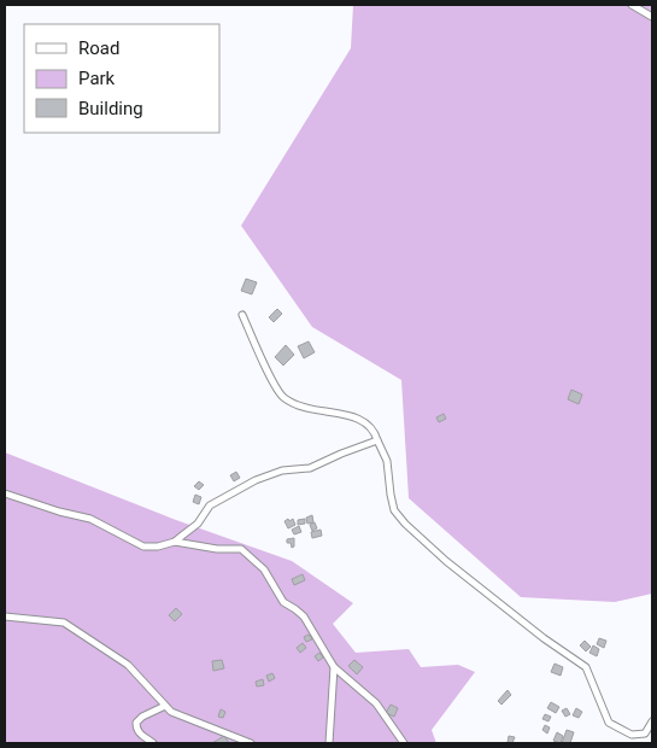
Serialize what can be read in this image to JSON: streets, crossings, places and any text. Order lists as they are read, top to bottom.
{
  "legend": ["Road", "Park", "Building"]
}
